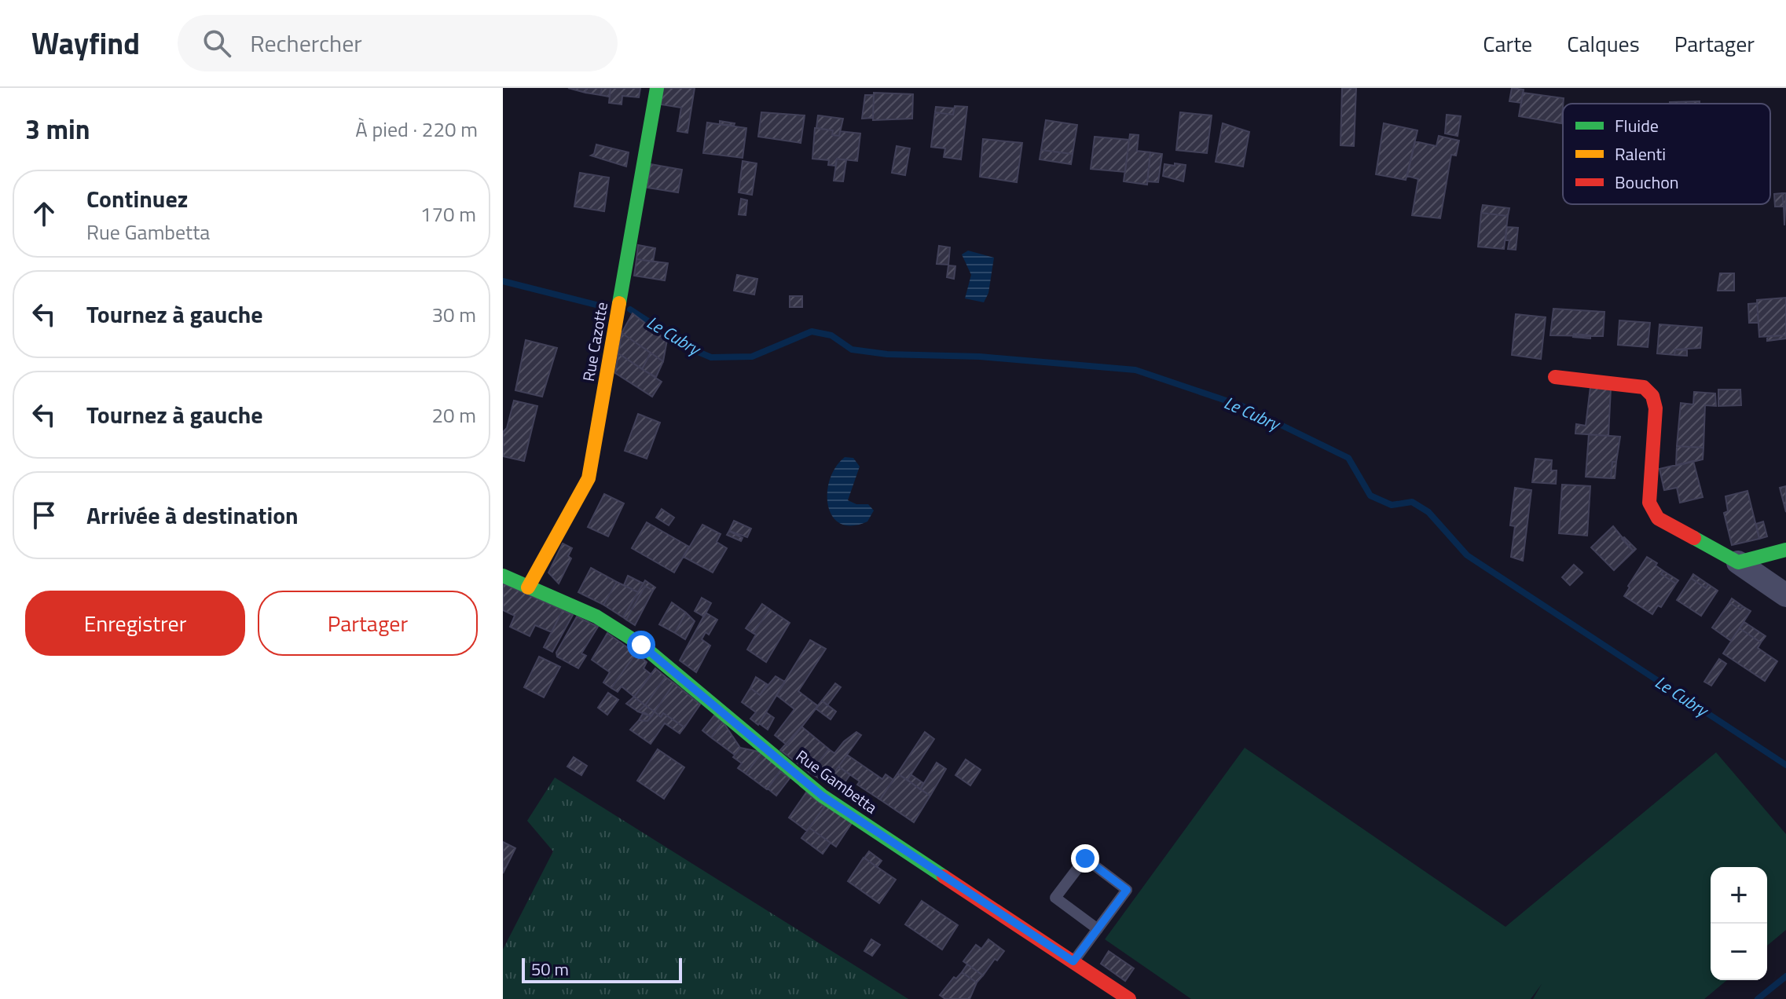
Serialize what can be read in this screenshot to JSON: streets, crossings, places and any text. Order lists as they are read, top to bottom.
{
  "streets": {
    "street": ["Rue Cazotte", "Rue Gambetta"]
  },
  "crossings": [
    ["Rue Cazotte", "Rue Gambetta"]
  ],
  "water": ["Le Cubry"],
  "legend": ["Fluide", "Ralenti", "Bouchon"],
  "scale_bar": "50 m",
  "page": {
    "header": "Wayfind",
    "search": "Rechercher",
    "nav": ["Carte", "Calques", "Partager"],
    "heading": ["3 min", "À pied · 220 m"],
    "list": [
      ["Continuez", "Rue Gambetta", "170 m"],
      ["Tournez à gauche", "30 m"],
      ["Tournez à gauche", "20 m"],
      "Arrivée à destination"
    ],
    "buttons": ["Enregistrer", "Partager"],
    "map_buttons": ["+", "−"],
    "scale": "50 m"
  }
}
